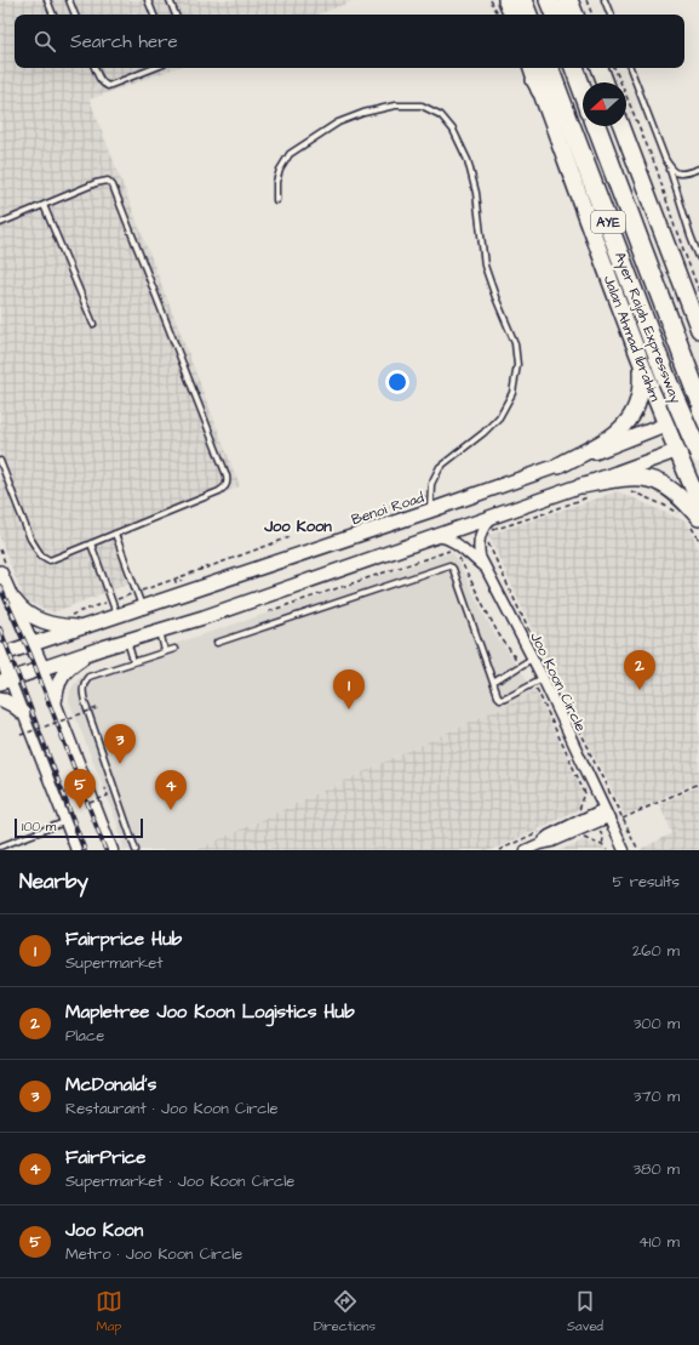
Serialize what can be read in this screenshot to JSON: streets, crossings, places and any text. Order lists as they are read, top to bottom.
{
  "streets": {
    "highway": ["AYE", "Ayer Rajah Expressway"],
    "main road": ["Jalan Ahmad Ibrahim", "Benoi Road"],
    "street": ["Joo Koon Circle"]
  },
  "crossings": [
    ["Ayer Rajah Expressway", "Jalan Ahmad Ibrahim"],
    ["Ayer Rajah Expressway", "Benoi Road"],
    ["Jalan Ahmad Ibrahim", "Benoi Road"]
  ],
  "districts": ["Joo Koon"],
  "scale_bar": "100 m",
  "north": "left",
  "page": {
    "search": "Search here",
    "pins": [
      "2",
      "1",
      "3",
      "5",
      "4"
    ],
    "scale": "100 m",
    "heading": ["Nearby", "5 results"],
    "list": [
      {
        "mark": "1",
        "name": "Fairprice Hub",
        "note": "Supermarket",
        "value": "260 m"
      },
      {
        "mark": "2",
        "name": "Mapletree Joo Koon Logistics Hub",
        "note": "Place",
        "value": "300 m"
      },
      {
        "mark": "3",
        "name": "McDonald's",
        "note": "Restaurant · Joo Koon Circle",
        "value": "370 m"
      },
      {
        "mark": "4",
        "name": "FairPrice",
        "note": "Supermarket · Joo Koon Circle",
        "value": "380 m"
      },
      {
        "mark": "5",
        "name": "Joo Koon",
        "note": "Metro · Joo Koon Circle",
        "value": "410 m"
      }
    ],
    "nav": ["Map", "Directions", "Saved"]
  }
}
